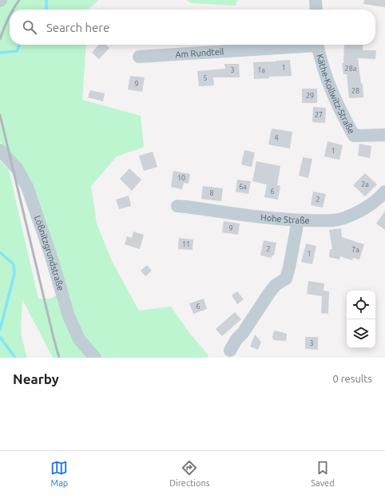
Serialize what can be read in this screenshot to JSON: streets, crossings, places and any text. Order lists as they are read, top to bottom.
{
  "streets": {
    "street": [
      "Am Rundteil",
      "Käthe-Kollwitz-Straße",
      "Hohe Straße",
      "Lößnitzgrundstraße"
    ]
  },
  "house_numbers": [
    "1",
    "28a",
    "3",
    "1a",
    "5",
    "9",
    "28",
    "29",
    "27",
    "4",
    "1",
    "10",
    "2a",
    "6a",
    "6",
    "8",
    "2",
    "9",
    "11",
    "2",
    "7a",
    "1",
    "6",
    "3"
  ],
  "page": {
    "search": "Search here",
    "heading": ["Nearby", "0 results"],
    "nav": ["Map", "Directions", "Saved"]
  }
}
